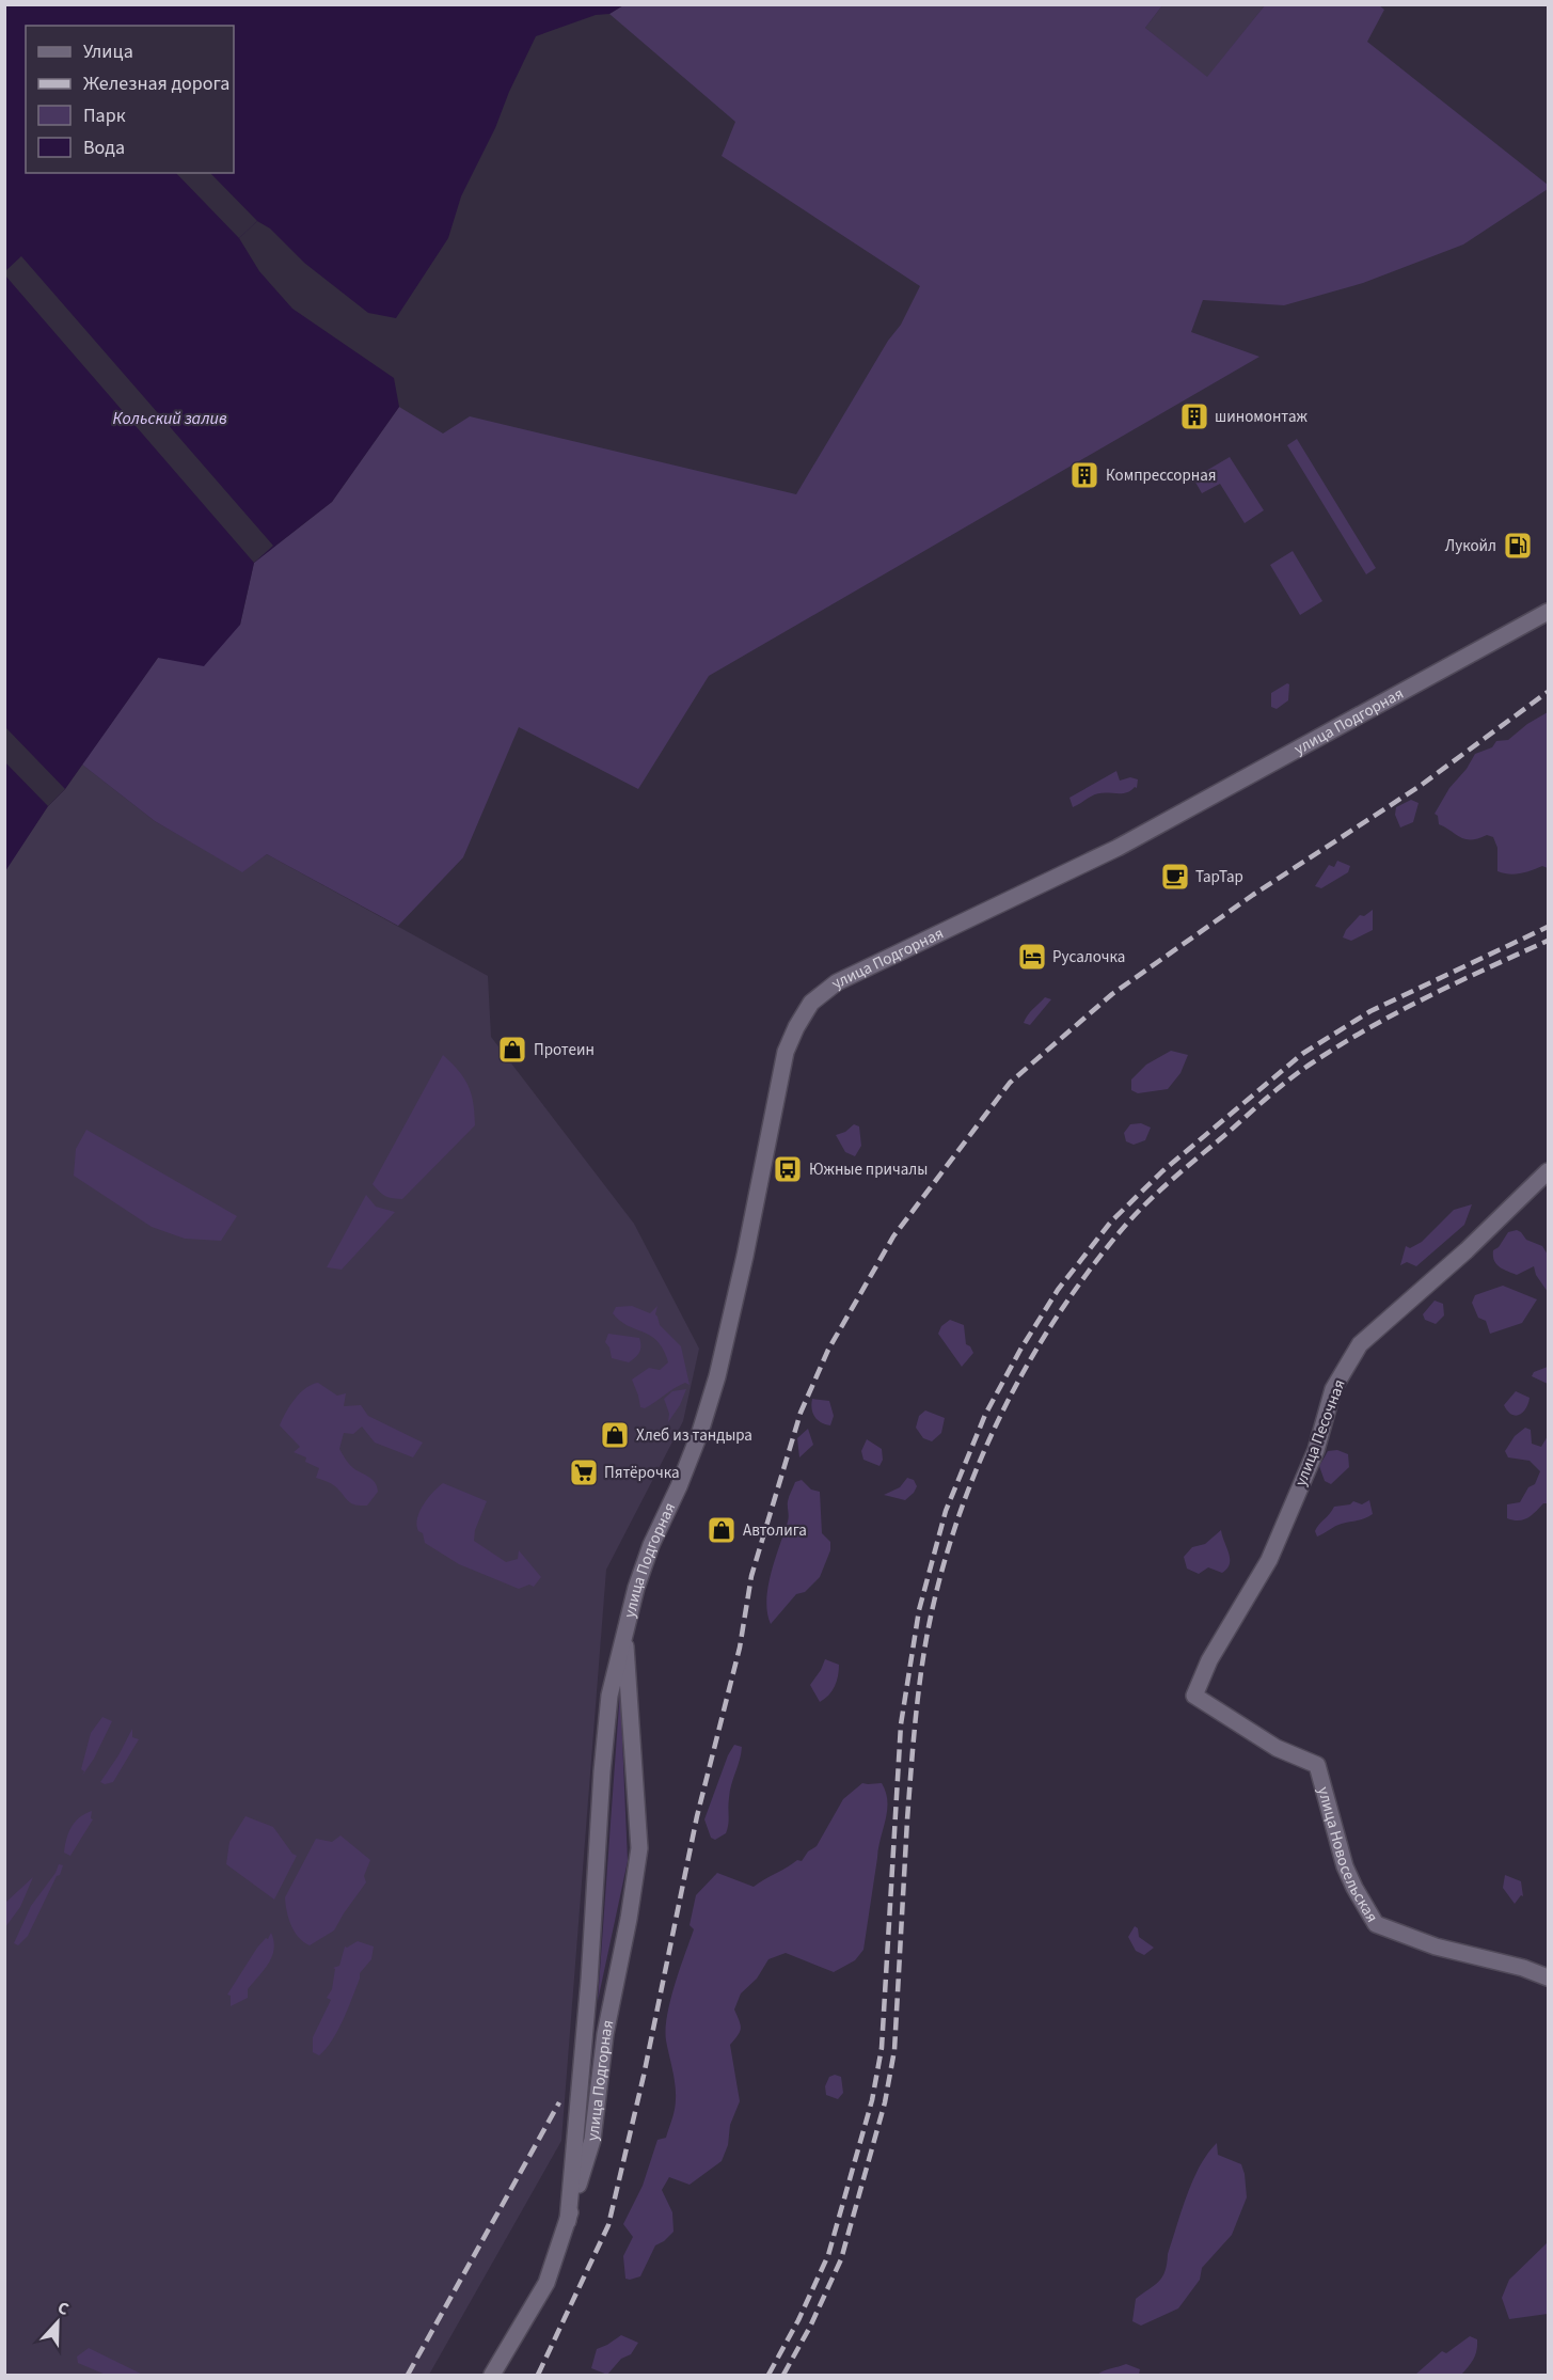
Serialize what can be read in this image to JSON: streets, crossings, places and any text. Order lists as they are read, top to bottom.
{
  "streets": {
    "main road": ["улица Подгорная", "улица Песочная", "улица Новосельская"]
  },
  "crossings": [
    ["улица Песочная", "улица Новосельская"]
  ],
  "water": ["Кольский залив"],
  "places": {
    "building": ["шиномонтаж", "Компрессорная"],
    "fuel station": ["Лукойл"],
    "cafe": ["ТарТар"],
    "hotel": ["Русалочка"],
    "shop": ["Протеин", "Хлеб из тандыра", "Автолига"],
    "bus stop": ["Южные причалы"],
    "supermarket": ["Пятёрочка"]
  },
  "legend": [
    "Улица",
    "Железная дорога",
    "Парк",
    "Вода"
  ],
  "north": "top"
}
